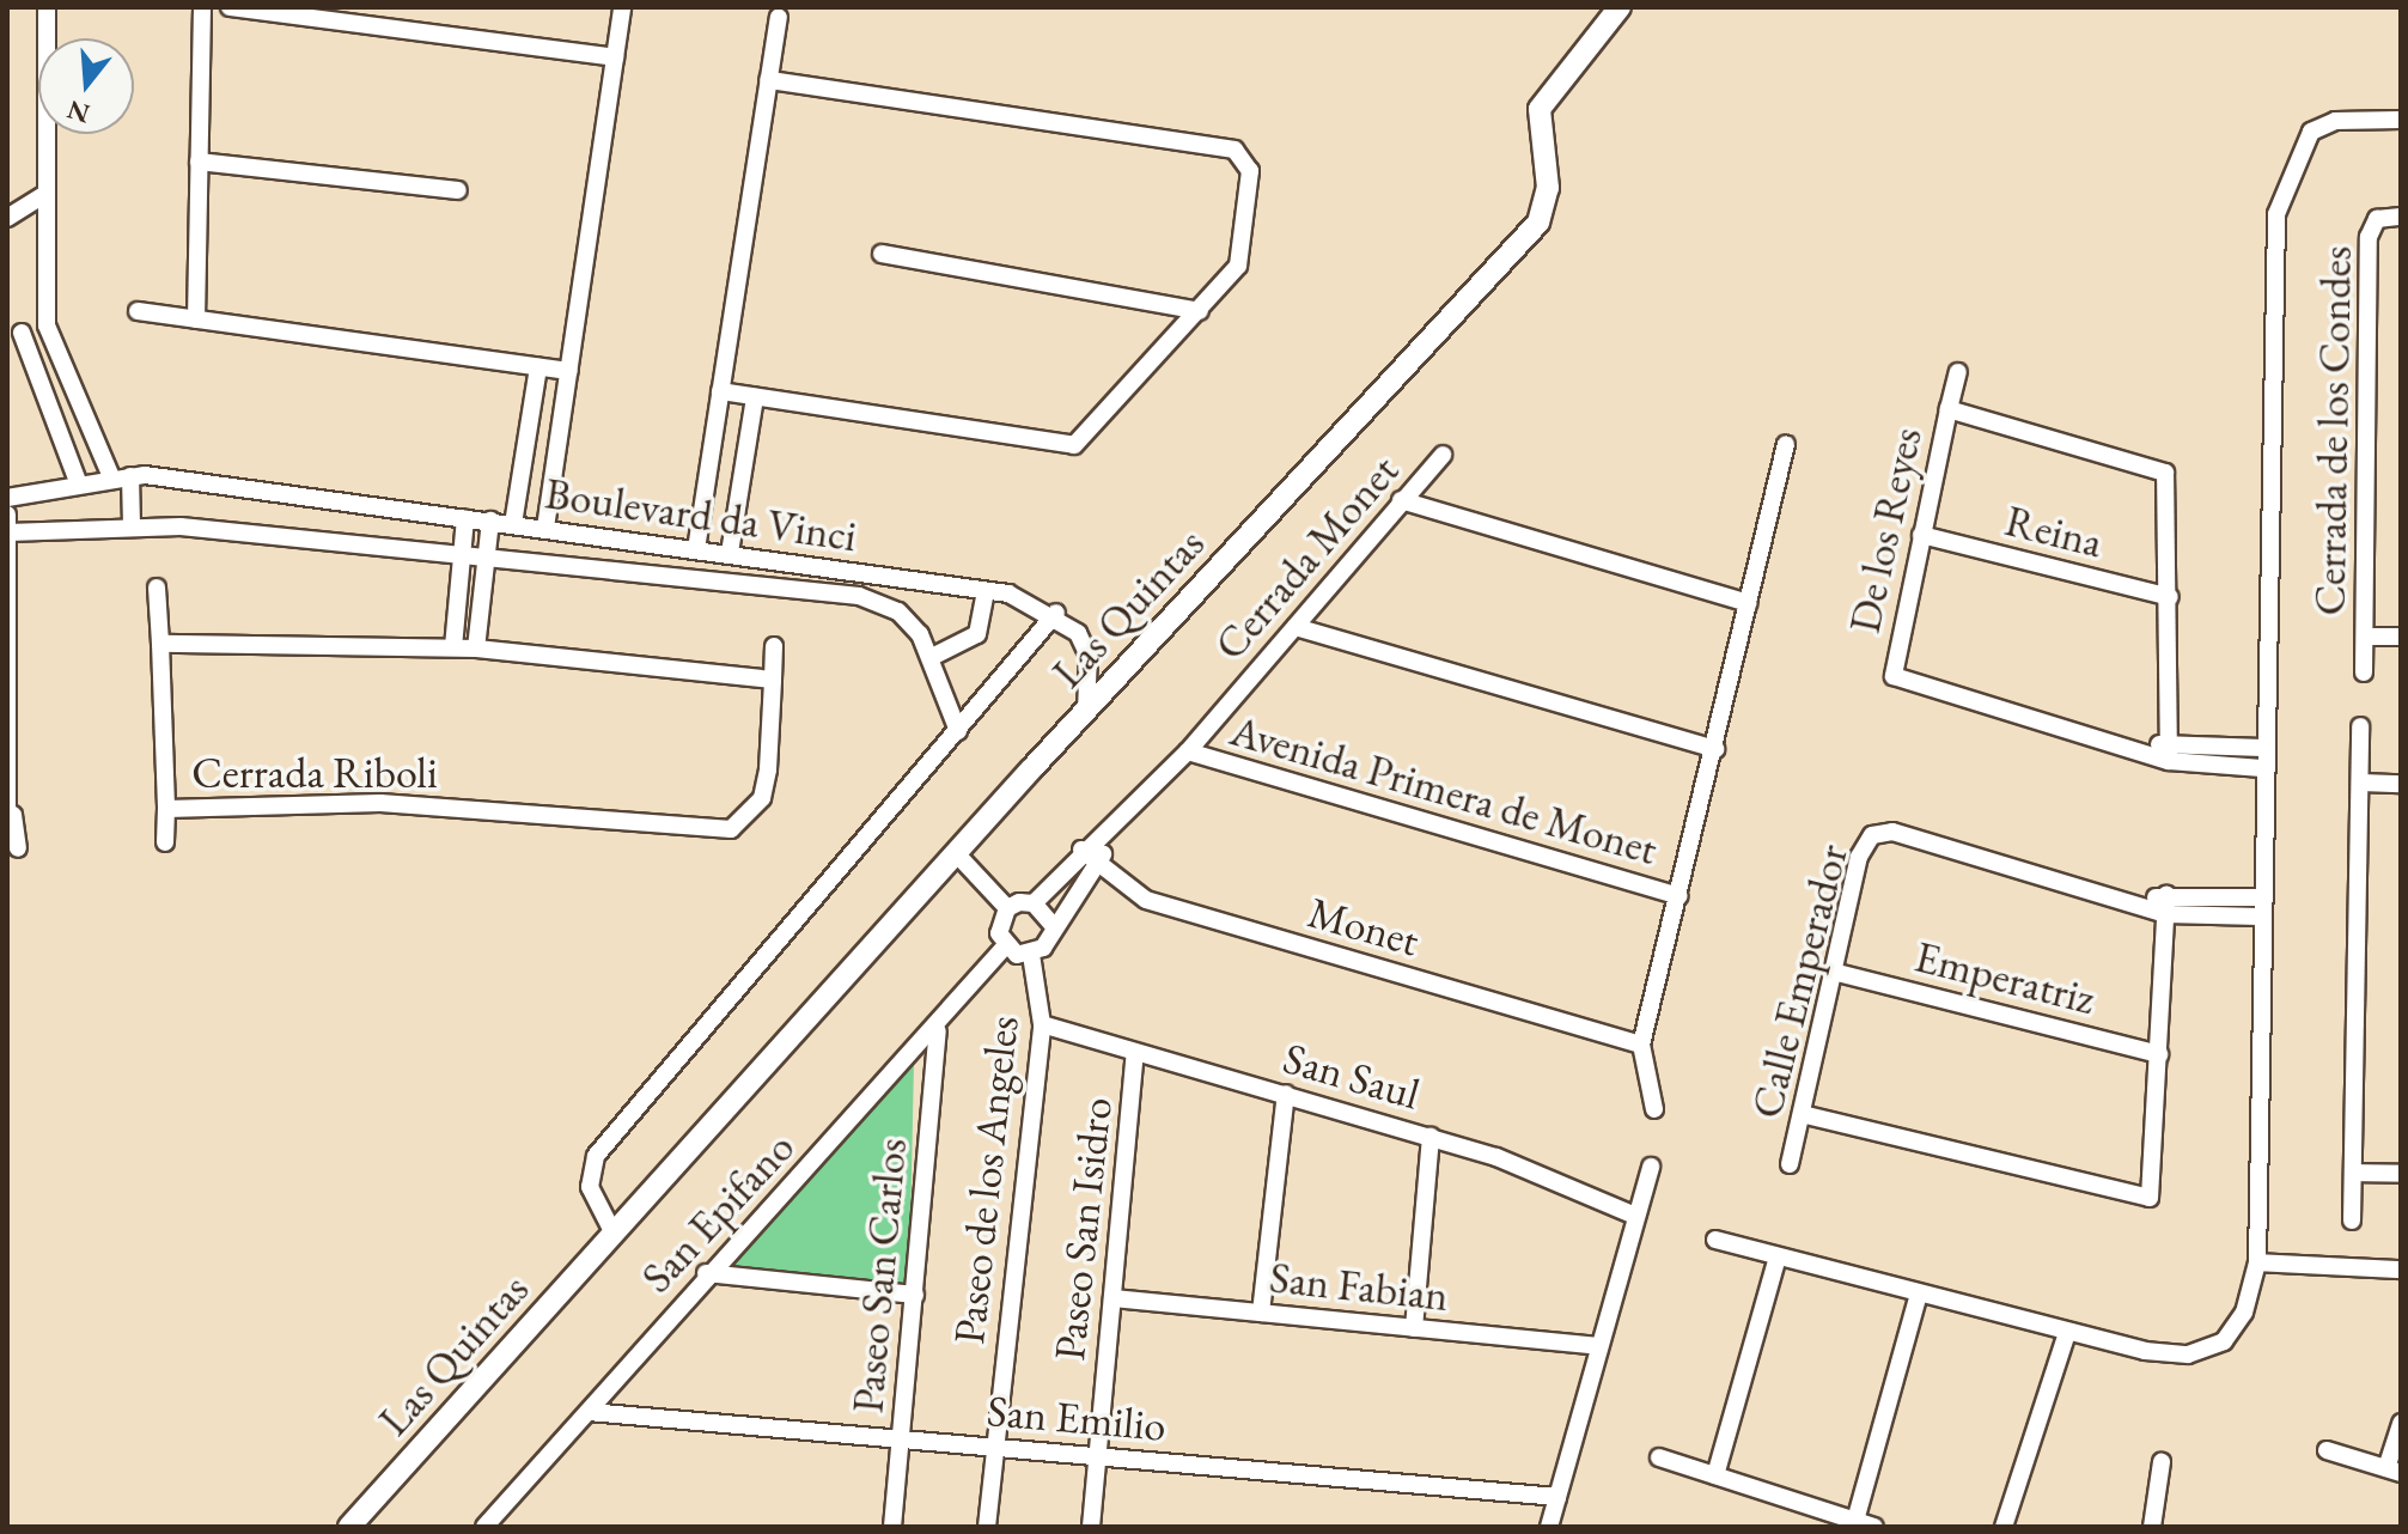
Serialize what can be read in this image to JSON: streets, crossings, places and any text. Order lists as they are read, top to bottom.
{
  "streets": {
    "street": [
      "Cerrada de los Condes",
      "Boulevard da Vinci",
      "De los Reyes",
      "Reina",
      "Cerrada Monet",
      "Las Quintas",
      "Cerrada Riboli",
      "Avenida Primera de Monet",
      "Monet",
      "Emperatriz",
      "Calle Emperador",
      "San Saul",
      "Paseo de los Angeles",
      "San Epifano",
      "Paseo San Isidro",
      "Paseo San Carlos",
      "San Fabian",
      "San Emilio"
    ]
  },
  "crossings": [
    ["De los Reyes", "Reina"],
    ["Cerrada Monet", "Avenida Primera de Monet"],
    ["Emperatriz", "Calle Emperador"],
    ["San Saul", "Paseo de los Angeles"],
    ["San Saul", "Paseo San Isidro"],
    ["Paseo de los Angeles", "San Epifano"],
    ["Paseo de los Angeles", "San Emilio"],
    ["San Epifano", "Paseo San Carlos"],
    ["San Epifano", "San Emilio"],
    ["Paseo San Isidro", "San Fabian"],
    ["Paseo San Isidro", "San Emilio"],
    ["Paseo San Carlos", "San Emilio"]
  ],
  "north": "bottom"
}
